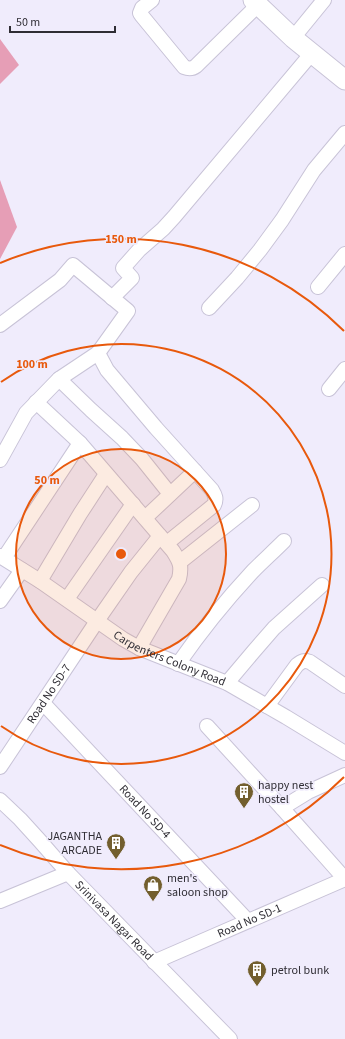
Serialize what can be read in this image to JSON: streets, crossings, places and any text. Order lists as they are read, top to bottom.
{
  "streets": {
    "street": [
      "Carpenters Colony Road",
      "Road No SD-7",
      "Road No SD-4",
      "Srinivasa Nagar Road",
      "Road No SD-1"
    ]
  },
  "crossings": [
    ["Carpenters Colony Road", "Road No SD-7"],
    ["Road No SD-7", "Road No SD-4"],
    ["Road No SD-4", "Road No SD-1"],
    ["Srinivasa Nagar Road", "Road No SD-1"]
  ],
  "places": {
    "building": ["happy nest hostel", "JAGANTHA ARCADE", "petrol bunk"],
    "shop": ["men's saloon shop"]
  },
  "scale_bar": "50 m",
  "rings": ["150 m", "100 m", "50 m"]
}
